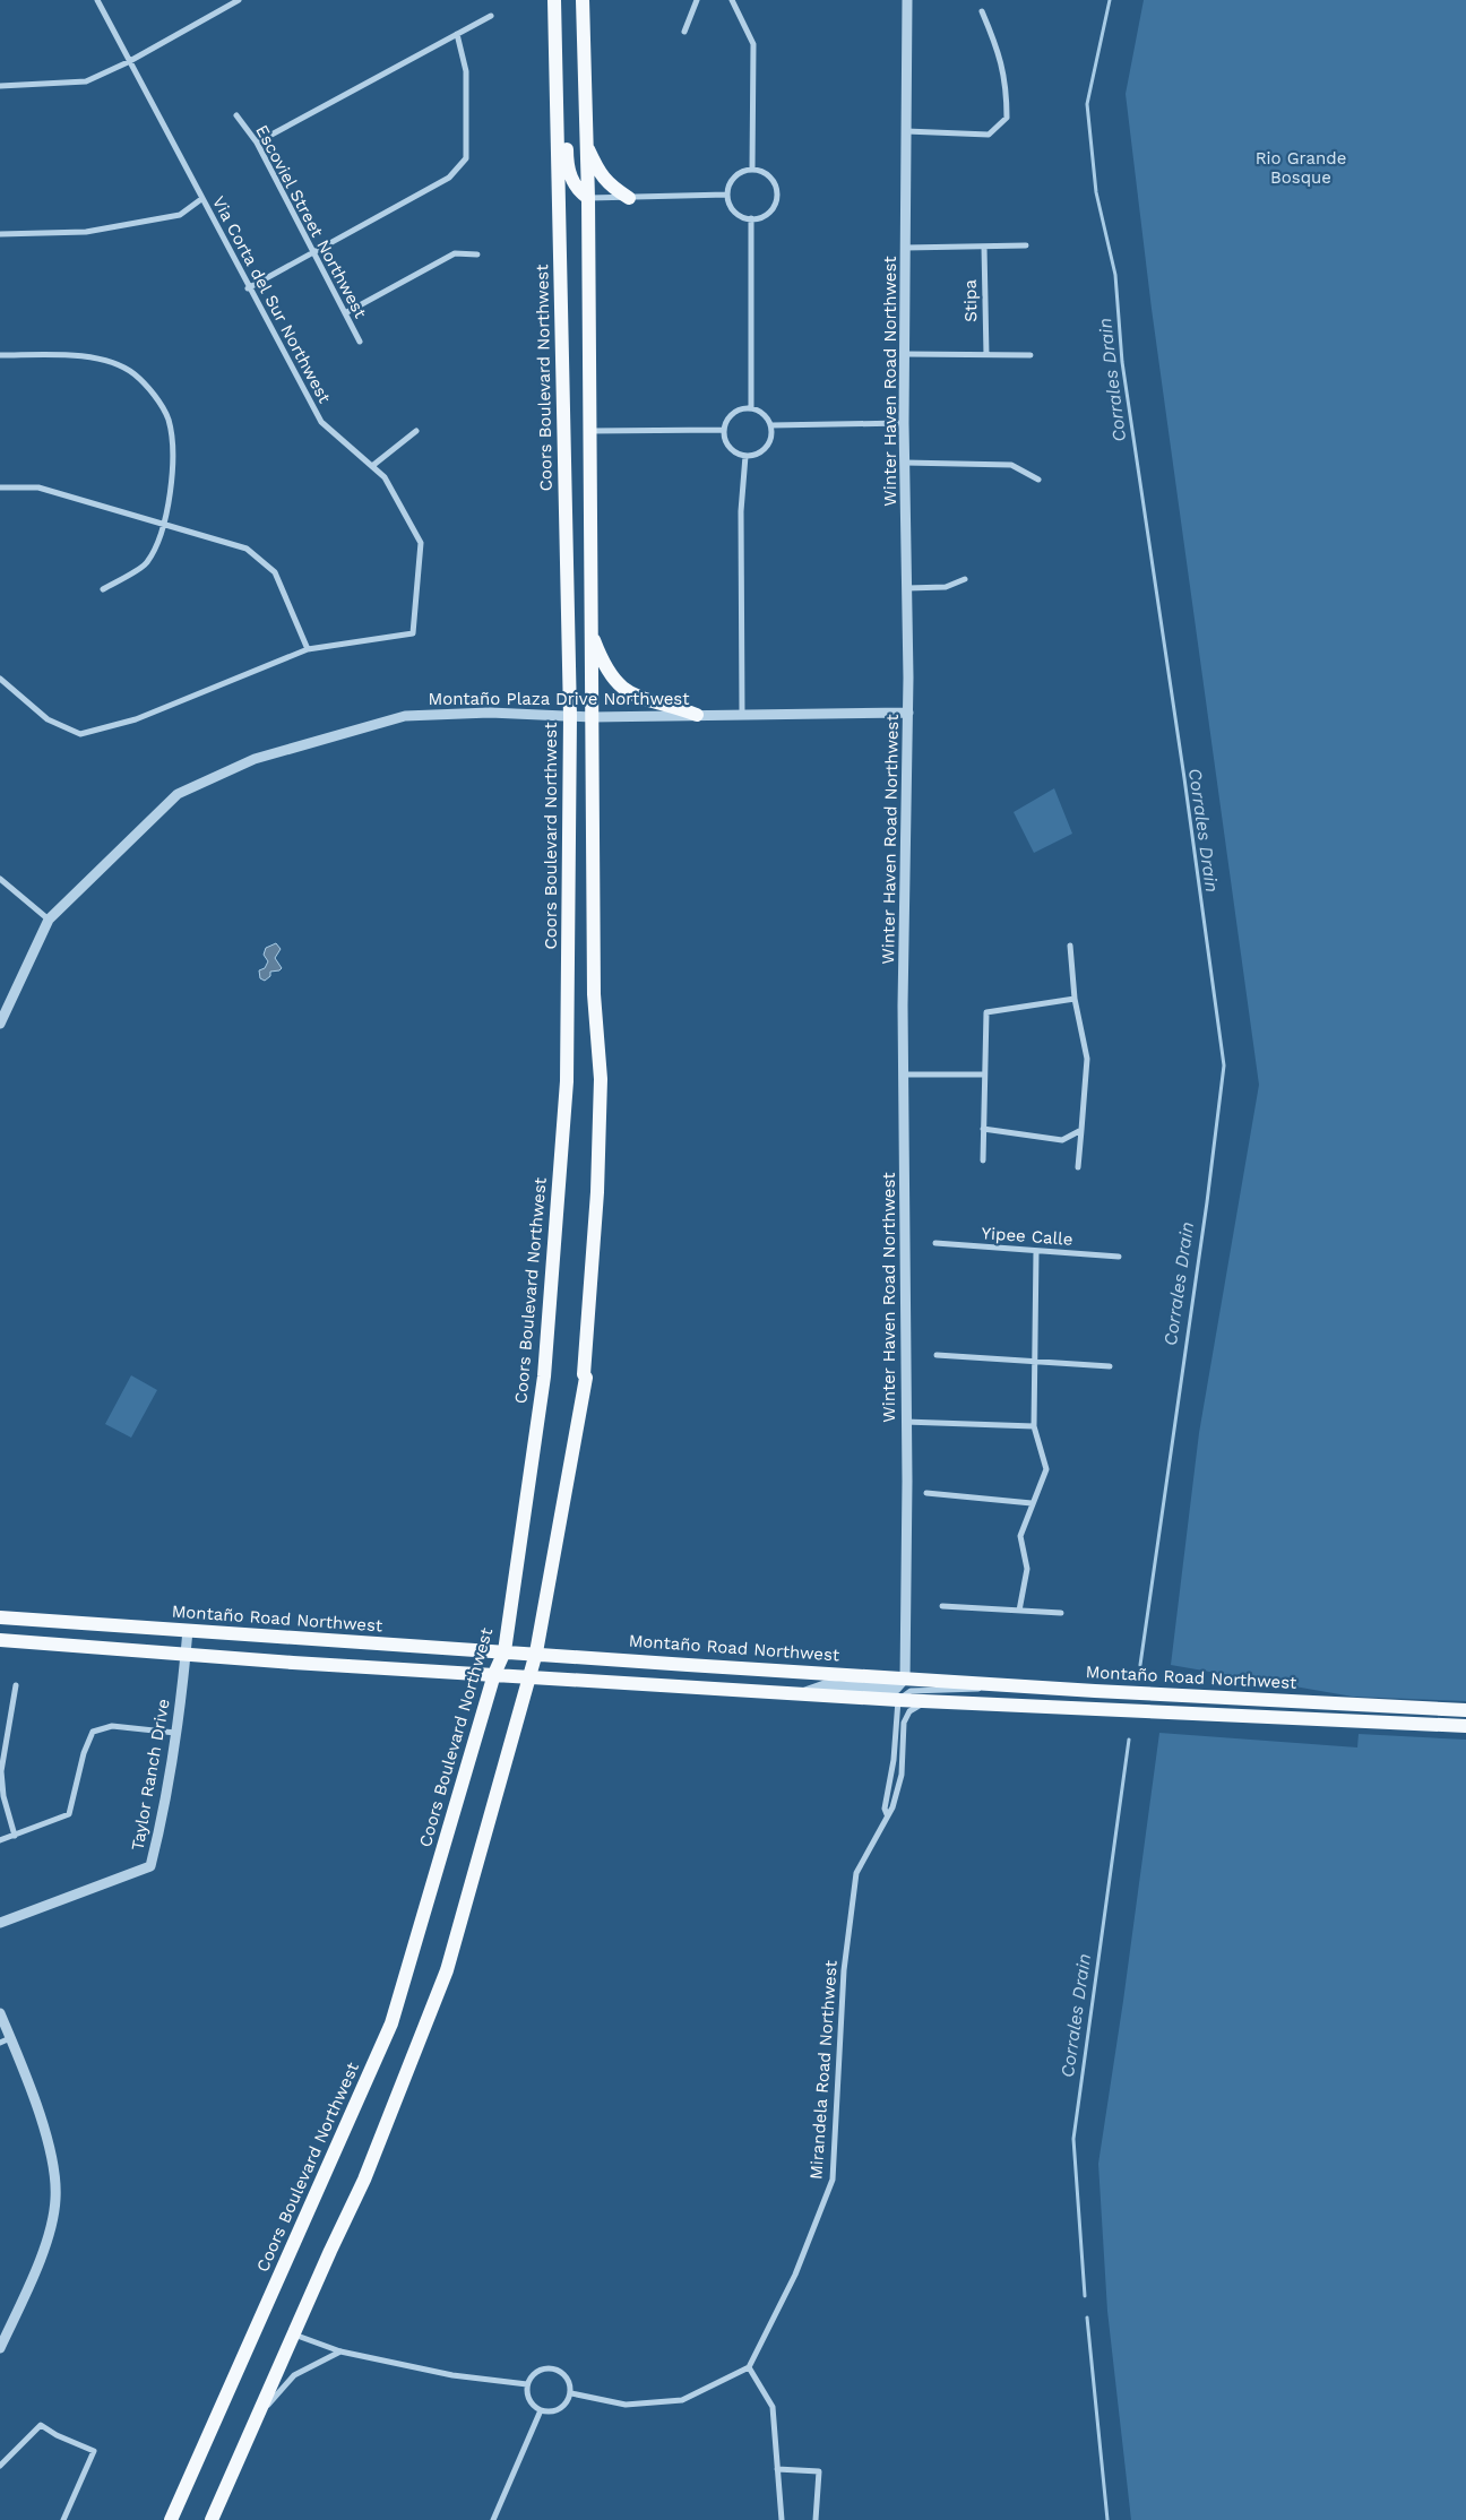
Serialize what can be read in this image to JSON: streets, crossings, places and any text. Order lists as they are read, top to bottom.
{
  "streets": {
    "main road": ["Coors Boulevard Northwest", "Montaño Road Northwest"],
    "street": [
      "Escoviel Street Northwest",
      "Via Corta del Sur Northwest",
      "Stipa",
      "Winter Haven Road Northwest",
      "Montaño Plaza Drive Northwest",
      "Yipee Calle",
      "Taylor Ranch Drive",
      "Mirandela Road Northwest"
    ]
  },
  "crossings": [
    ["Coors Boulevard Northwest", "Montaño Plaza Drive Northwest"],
    ["Coors Boulevard Northwest", "Montaño Road Northwest"],
    ["Winter Haven Road Northwest", "Montaño Plaza Drive Northwest"],
    ["Winter Haven Road Northwest", "Montaño Road Northwest"],
    ["Montaño Road Northwest", "Taylor Ranch Drive"],
    ["Montaño Road Northwest", "Mirandela Road Northwest"]
  ],
  "water": ["Corrales Drain"],
  "parks": ["Rio Grande Bosque"]
}
